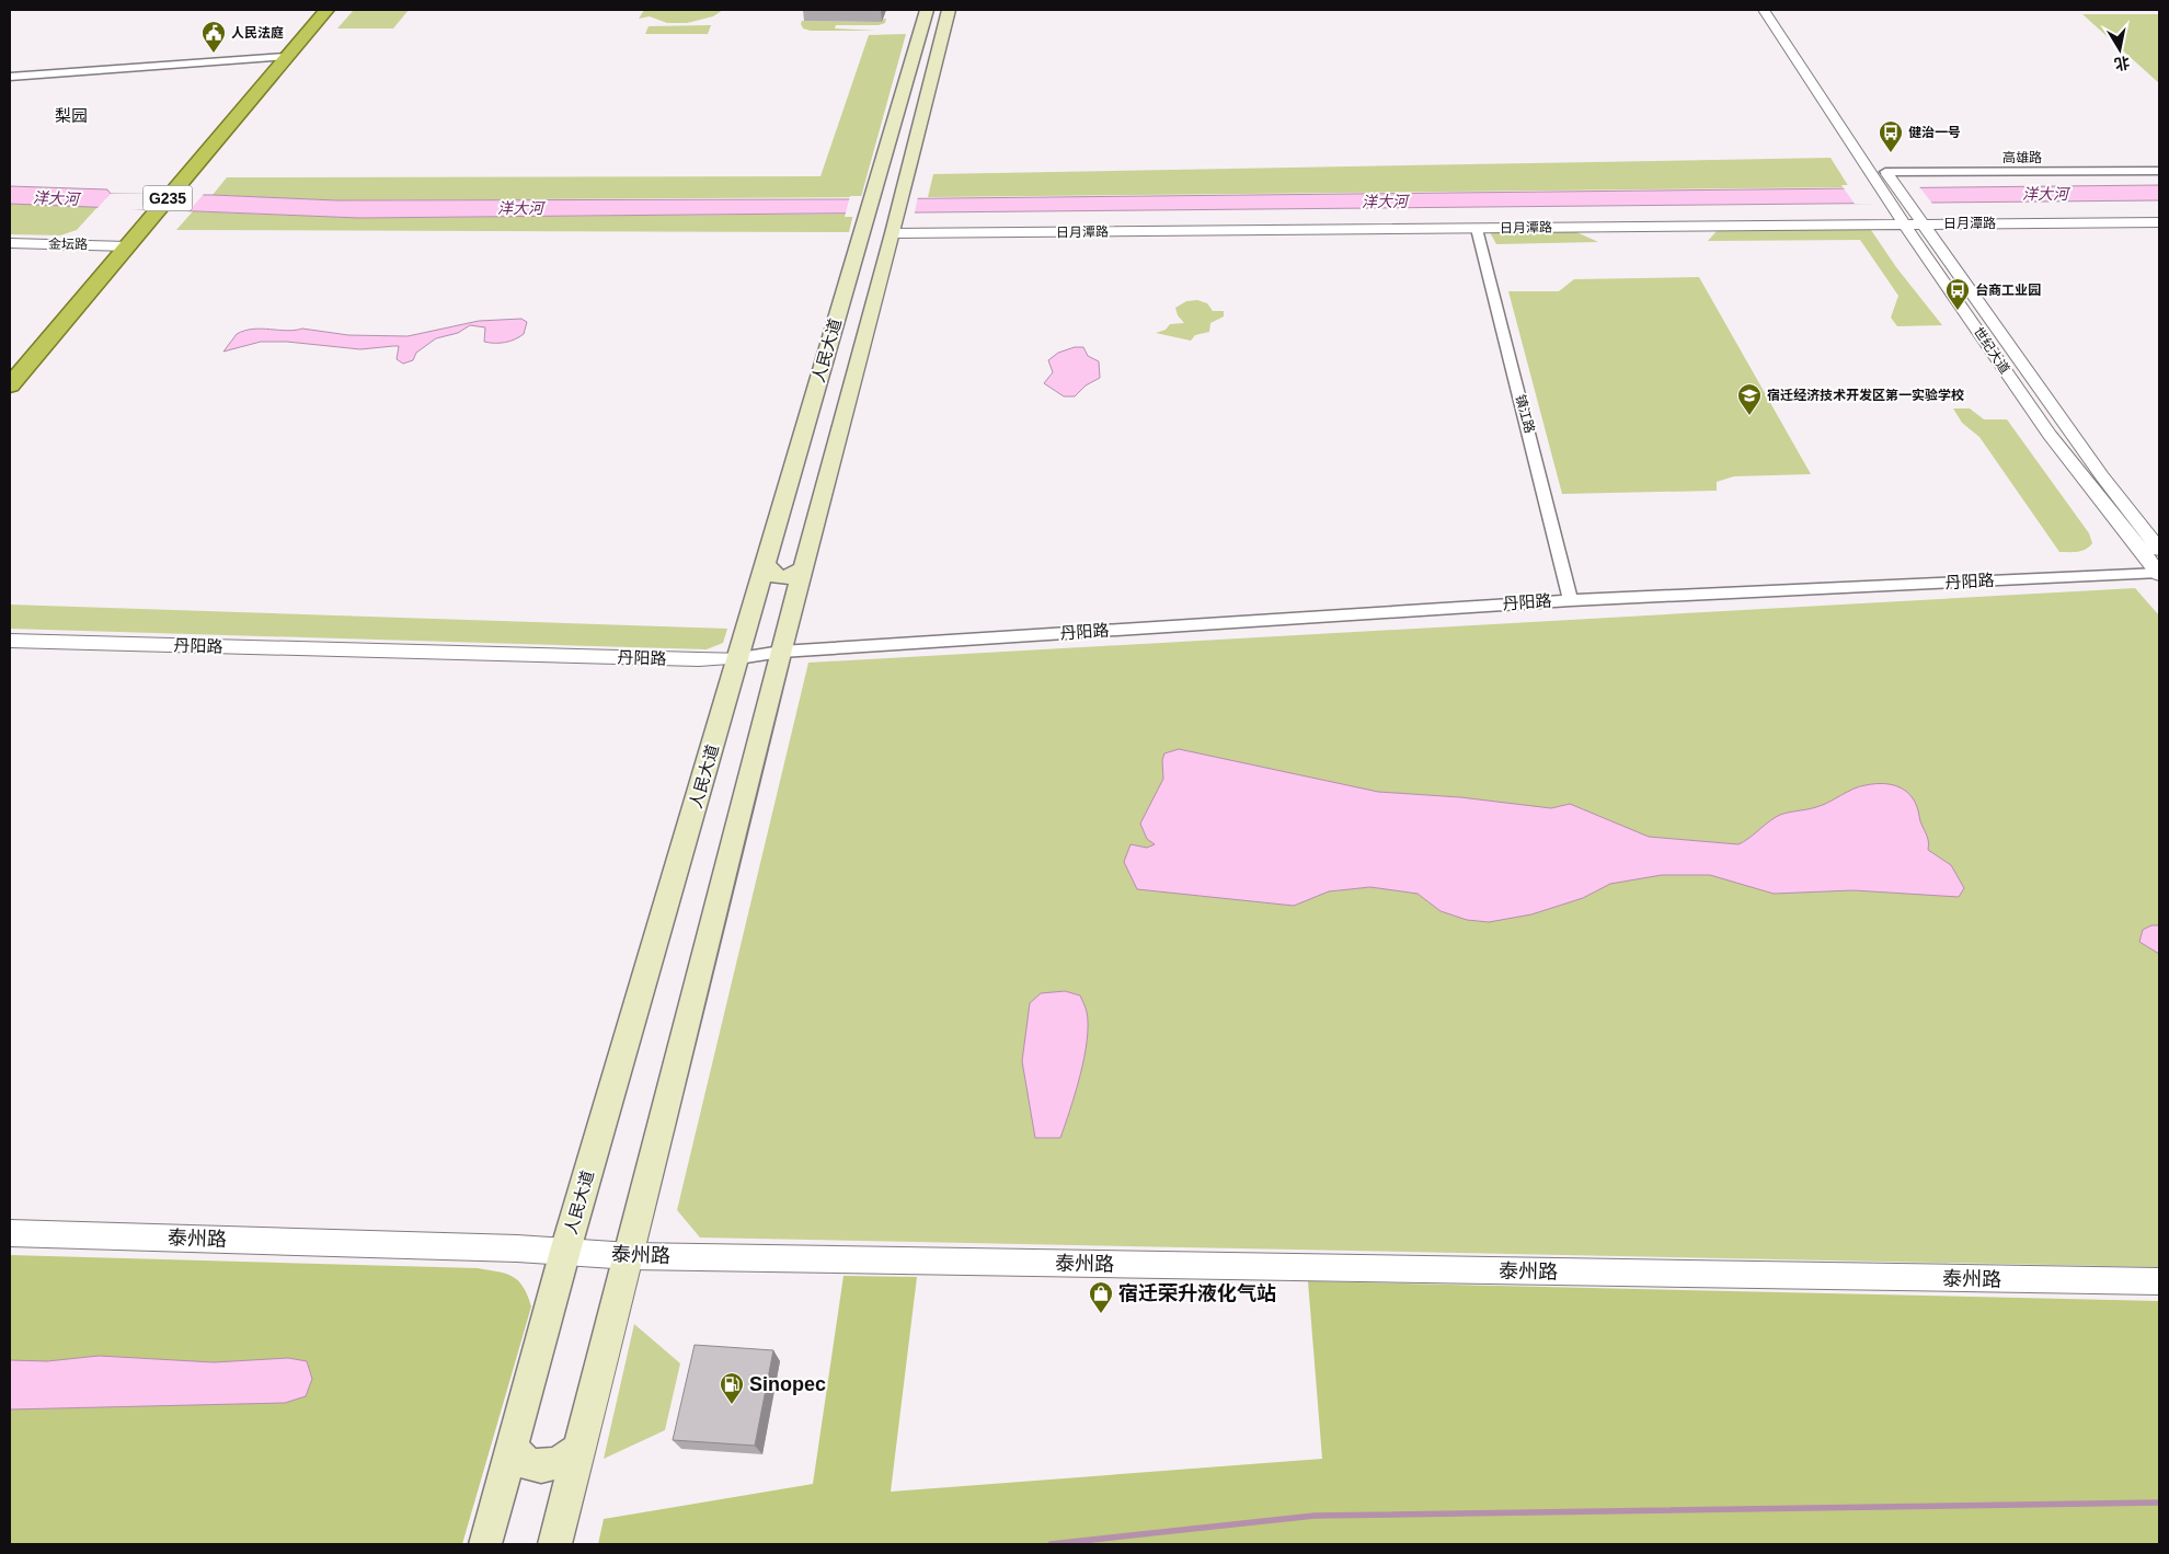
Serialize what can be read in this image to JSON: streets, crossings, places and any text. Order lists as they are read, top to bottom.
{
  "streets": {
    "highway": ["G235"],
    "main road": ["人民大道"],
    "street": [
      "高雄路",
      "日月潭路",
      "金坛路",
      "世纪大道",
      "镇江路",
      "丹阳路",
      "泰州路"
    ]
  },
  "crossings": [
    ["高雄路", "世纪大道"],
    ["G235", "金坛路"],
    ["日月潭路", "人民大道"],
    ["日月潭路", "世纪大道"],
    ["日月潭路", "镇江路"],
    ["人民大道", "丹阳路"],
    ["人民大道", "泰州路"],
    ["世纪大道", "丹阳路"],
    ["镇江路", "丹阳路"]
  ],
  "districts": ["梨园"],
  "water": ["洋大河"],
  "places": {
    "public building": ["人民法庭"],
    "bus stop": ["健治一号", "台商工业园"],
    "school or university": ["宿迁经济技术开发区第一实验学校"],
    "shop": ["宿迁荣升液化气站"],
    "fuel station": ["Sinopec"]
  },
  "north": "bottom"
}
